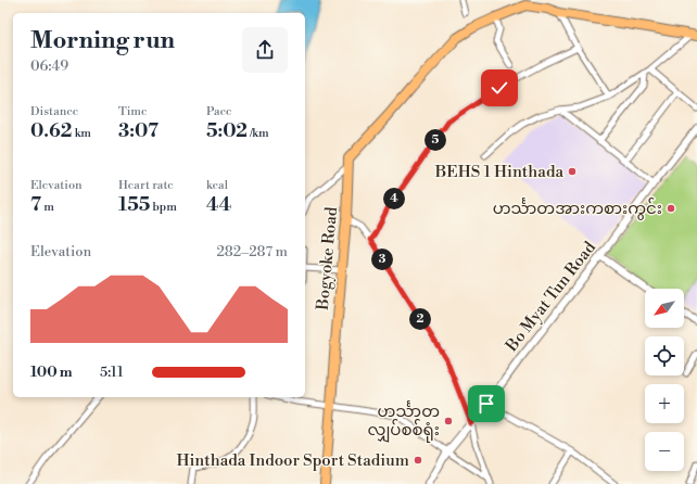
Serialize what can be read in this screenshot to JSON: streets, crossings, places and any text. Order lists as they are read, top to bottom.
{
  "streets": {
    "main road": ["Bogyoke Road"],
    "street": ["Bo Myat Tun Road"]
  },
  "places": [
    "BEHS 1 Hinthada",
    "ဟင်္သာတအားကစားကွင်း",
    "ဟင်္သာတ လျှပ်စစ်ရုံး",
    "Hinthada Indoor Sport Stadium"
  ],
  "north": "bottom left",
  "page": {
    "heading": ["Morning run", "06:49"],
    "stats": [
      ["Distance", "0.62 km"],
      ["Time", "3:07"],
      ["Pace", "5:02 /km"],
      ["Elevation", "7 m"],
      ["Heart rate", "155 bpm"],
      ["kcal", "44"]
    ],
    "pins": [
      "5",
      "4",
      "3",
      "2"
    ],
    "chart": ["Elevation", "282–287 m"],
    "map_buttons": ["+", "−"],
    "list": [
      {
        "name": "100 m",
        "note": "5:11"
      }
    ]
  }
}
